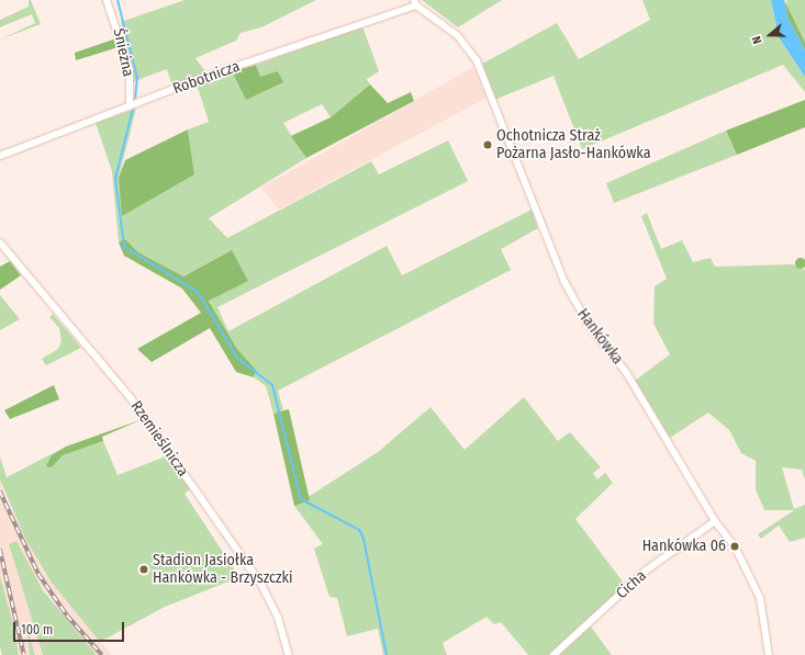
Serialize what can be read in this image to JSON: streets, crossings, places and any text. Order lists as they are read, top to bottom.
{
  "streets": {
    "street": [
      "Śnieżna",
      "Robotnicza",
      "Hankówka",
      "Rzemieślnicza",
      "Cicha"
    ]
  },
  "crossings": [
    ["Śnieżna", "Robotnicza"],
    ["Robotnicza", "Hankówka"],
    ["Hankówka", "Cicha"]
  ],
  "places": ["Ochotnicza Straż Pożarna Jasło-Hankówka", "Hankówka 06", "Stadion Jasiołka Hankówka - Brzyszczki"],
  "scale_bar": "100 m",
  "north": "left"
}
